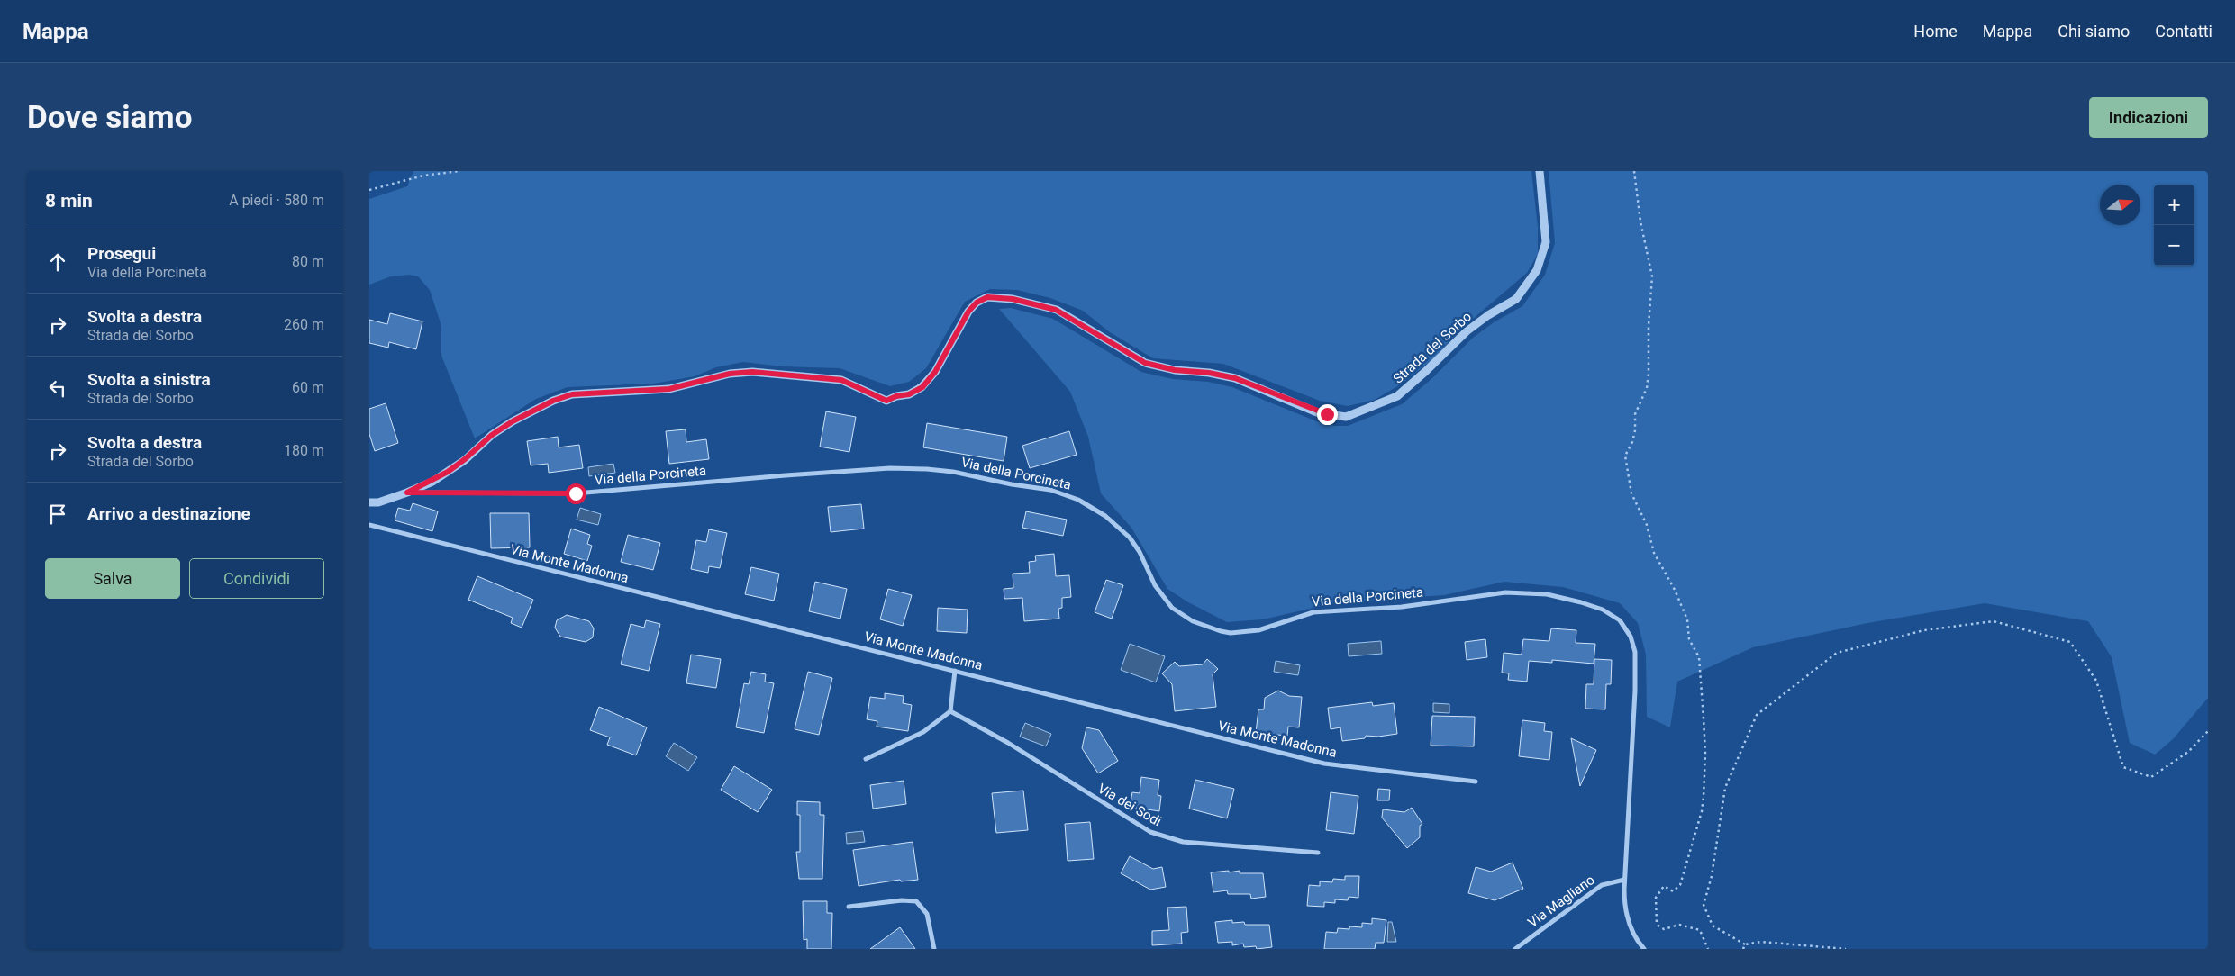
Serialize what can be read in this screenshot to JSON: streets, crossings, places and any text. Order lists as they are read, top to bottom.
{
  "streets": {
    "street": [
      "Strada del Sorbo",
      "Via della Porcineta",
      "Via Monte Madonna",
      "Via dei Sodi",
      "Via Magliano"
    ]
  },
  "crossings": [
    ["Strada del Sorbo", "Via della Porcineta"],
    ["Via della Porcineta", "Via Magliano"]
  ],
  "north": "right",
  "page": {
    "header": "Mappa",
    "nav": [
      "Home",
      "Mappa",
      "Chi siamo",
      "Contatti"
    ],
    "buttons": [
      "Indicazioni",
      ["Salva", "Condividi"]
    ],
    "title": "Dove siamo",
    "heading": ["8 min", "A piedi · 580 m"],
    "map_buttons": ["+", "−"],
    "list": [
      ["Prosegui", "Via della Porcineta", "80 m"],
      ["Svolta a destra", "Strada del Sorbo", "260 m"],
      ["Svolta a sinistra", "Strada del Sorbo", "60 m"],
      ["Svolta a destra", "Strada del Sorbo", "180 m"],
      "Arrivo a destinazione"
    ]
  }
}
